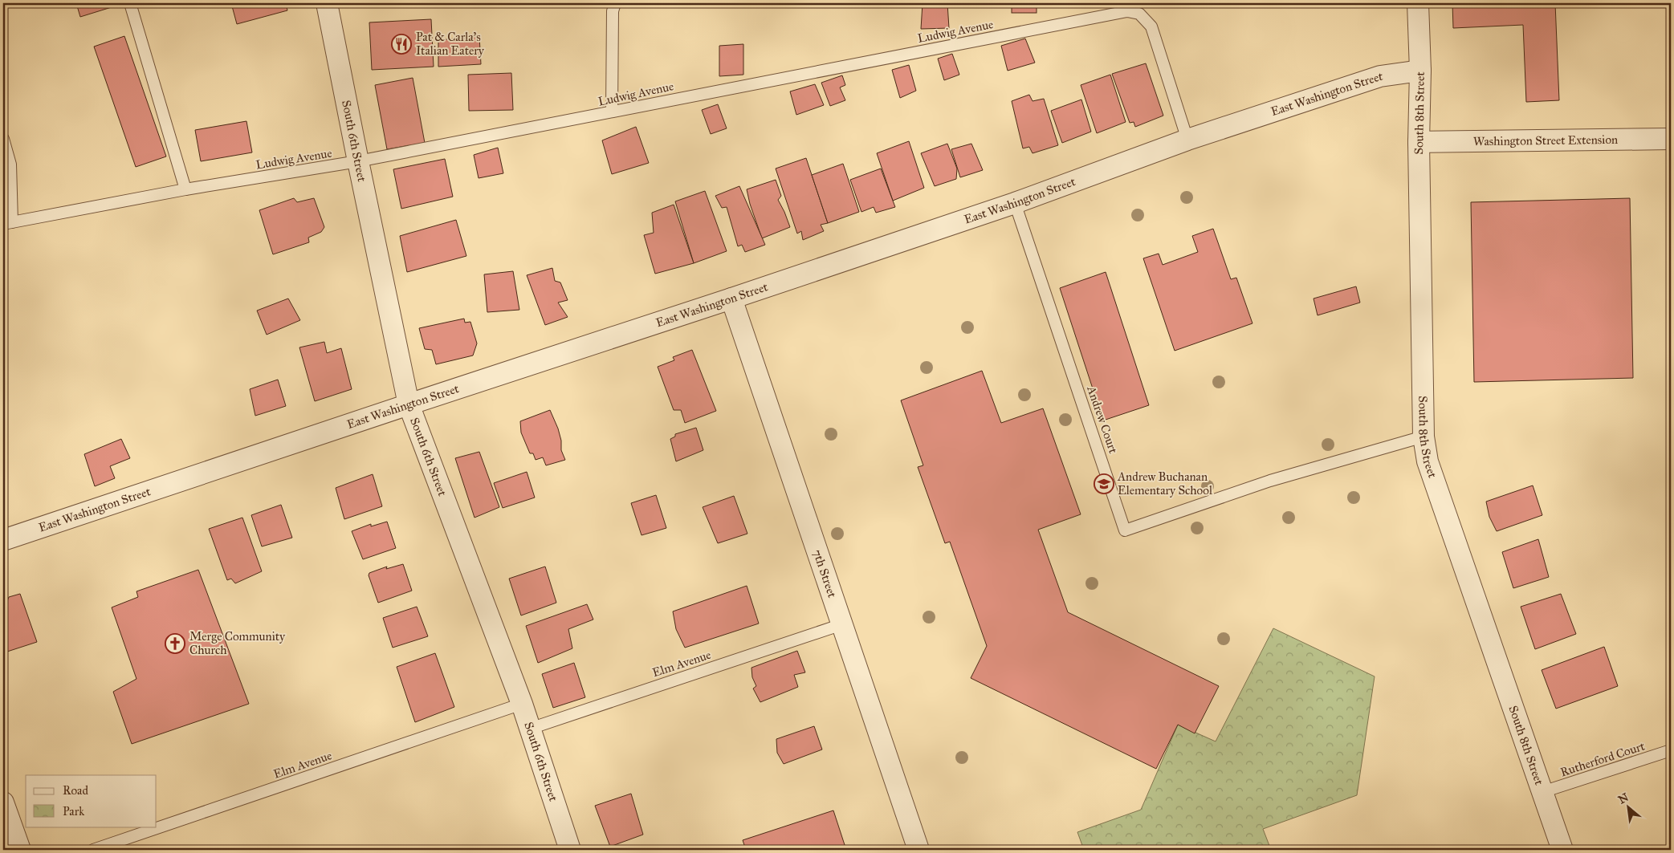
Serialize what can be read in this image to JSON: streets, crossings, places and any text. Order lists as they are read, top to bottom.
{
  "streets": {
    "street": [
      "East Washington Street",
      "South 8th Street",
      "Washington Street Extension",
      "South 6th Street",
      "7th Street"
    ],
    "lane": [
      "Ludwig Avenue",
      "Andrew Court",
      "Elm Avenue",
      "Rutherford Court"
    ]
  },
  "crossings": [
    ["Ludwig Avenue", "East Washington Street"],
    ["Ludwig Avenue", "South 6th Street"],
    ["East Washington Street", "South 8th Street"],
    ["East Washington Street", "South 6th Street"],
    ["East Washington Street", "Andrew Court"],
    ["East Washington Street", "7th Street"],
    ["South 8th Street", "Washington Street Extension"],
    ["South 8th Street", "Andrew Court"],
    ["South 8th Street", "Rutherford Court"],
    ["South 6th Street", "Elm Avenue"],
    ["7th Street", "Elm Avenue"]
  ],
  "places": {
    "restaurant": ["Pat & Carla's Italian Eatery"],
    "school or university": ["Andrew Buchanan Elementary School"],
    "church": ["Merge Community Church"]
  },
  "legend": ["Road", "Park"],
  "north": "top left"
}
